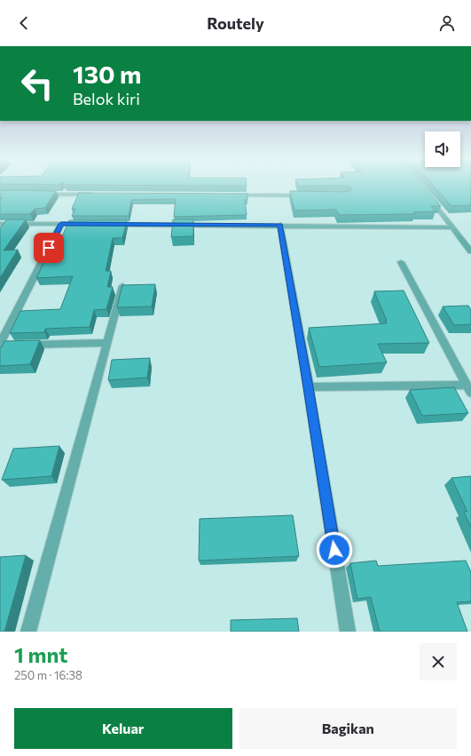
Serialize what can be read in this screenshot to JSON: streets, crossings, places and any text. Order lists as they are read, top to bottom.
{
  "page": {
    "header": "Routely",
    "turn": ["130 m", "Belok kiri"],
    "heading": ["1 mnt", "250 m · 16:38"],
    "buttons": ["Keluar", "Bagikan"]
  }
}
